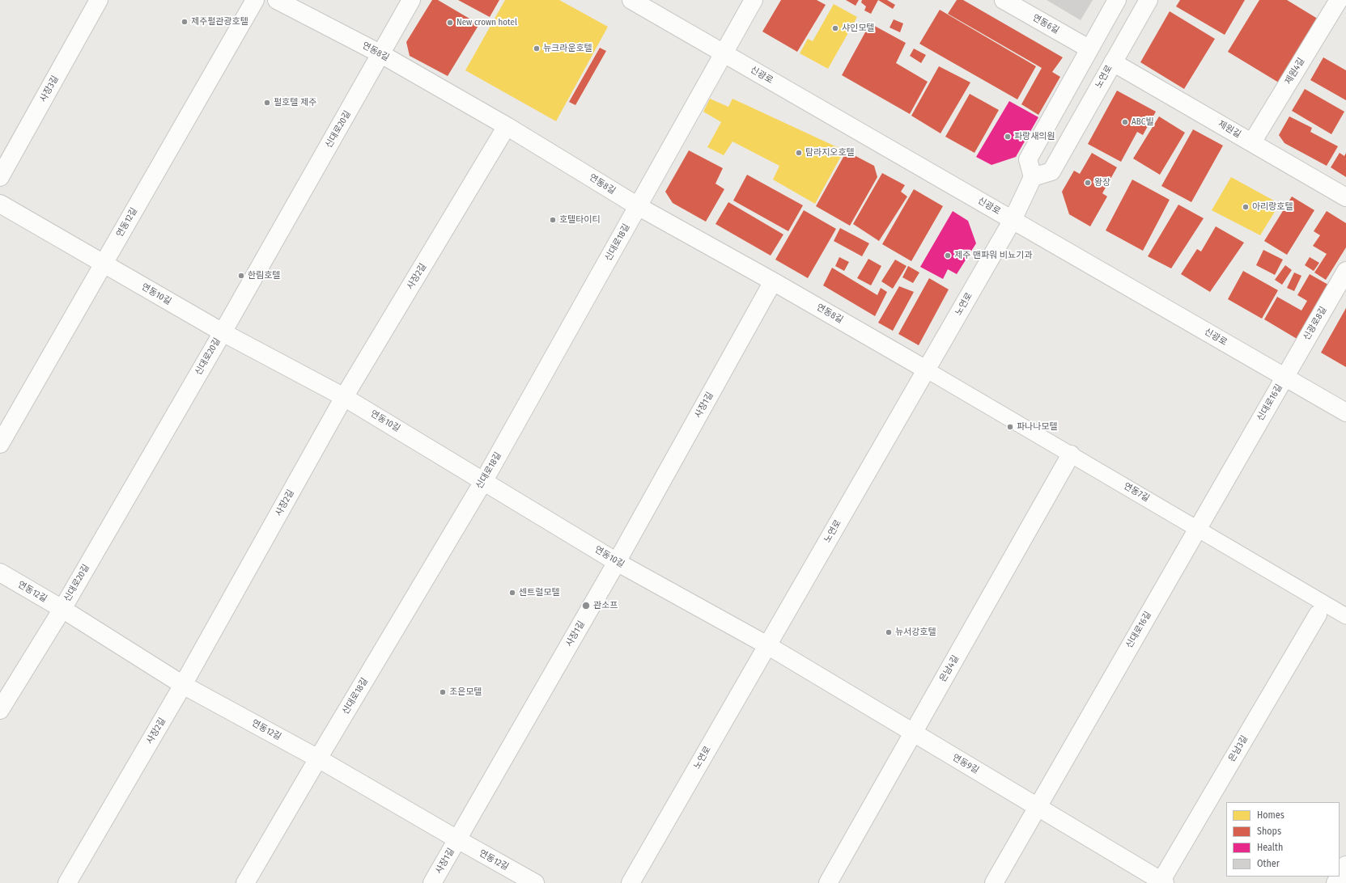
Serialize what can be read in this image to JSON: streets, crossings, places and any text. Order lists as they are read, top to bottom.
{
  "streets": {
    "street": [
      "연동6길",
      "연동8길",
      "제원4길",
      "신광로",
      "노연로",
      "사장3길",
      "신대로20길",
      "제원길",
      "연동12길",
      "신대로18길",
      "사장2길",
      "연동10길",
      "신광로8길",
      "신대로16길",
      "사장1길",
      "연동7길",
      "은남4길",
      "은남3길",
      "연동9길"
    ]
  },
  "crossings": [
    ["연동8길", "노연로"],
    ["연동8길", "신대로20길"],
    ["연동8길", "신대로18길"],
    ["연동8길", "사장2길"],
    ["연동8길", "사장1길"],
    ["연동8길", "연동7길"],
    ["제원4길", "제원길"],
    ["신광로", "노연로"],
    ["신광로", "신대로18길"],
    ["신광로", "신광로8길"],
    ["신광로", "신대로16길"],
    ["노연로", "제원길"],
    ["노연로", "연동10길"],
    ["노연로", "연동7길"],
    ["노연로", "연동9길"],
    ["신대로20길", "연동12길"],
    ["신대로20길", "연동10길"],
    ["연동12길", "신대로18길"],
    ["연동12길", "사장2길"],
    ["연동12길", "연동10길"],
    ["연동12길", "사장1길"],
    ["신대로18길", "연동10길"],
    ["사장2길", "연동10길"],
    ["연동10길", "사장1길"],
    ["연동10길", "연동9길"],
    ["신광로8길", "신대로16길"],
    ["신대로16길", "연동7길"],
    ["신대로16길", "연동9길"],
    ["연동7길", "은남4길"],
    ["은남4길", "연동9길"],
    ["은남3길", "연동9길"]
  ],
  "places": [
    "제주펄관광호텔",
    "New crown hotel",
    "샤인모텔",
    "뉴크라운호텔",
    "펄호텔 제주",
    "ABC빌",
    "파랑새의원",
    "탐라지오호텔",
    "왕장",
    "아리랑호텔",
    "호텔타이티",
    "제주 맨파워 비뇨기과",
    "한림호텔",
    "파나나모텔",
    "센트럴모텔",
    "관소프",
    "뉴서강호텔",
    "조은모텔"
  ],
  "legend": [
    "Homes",
    "Shops",
    "Health",
    "Other"
  ]
}
